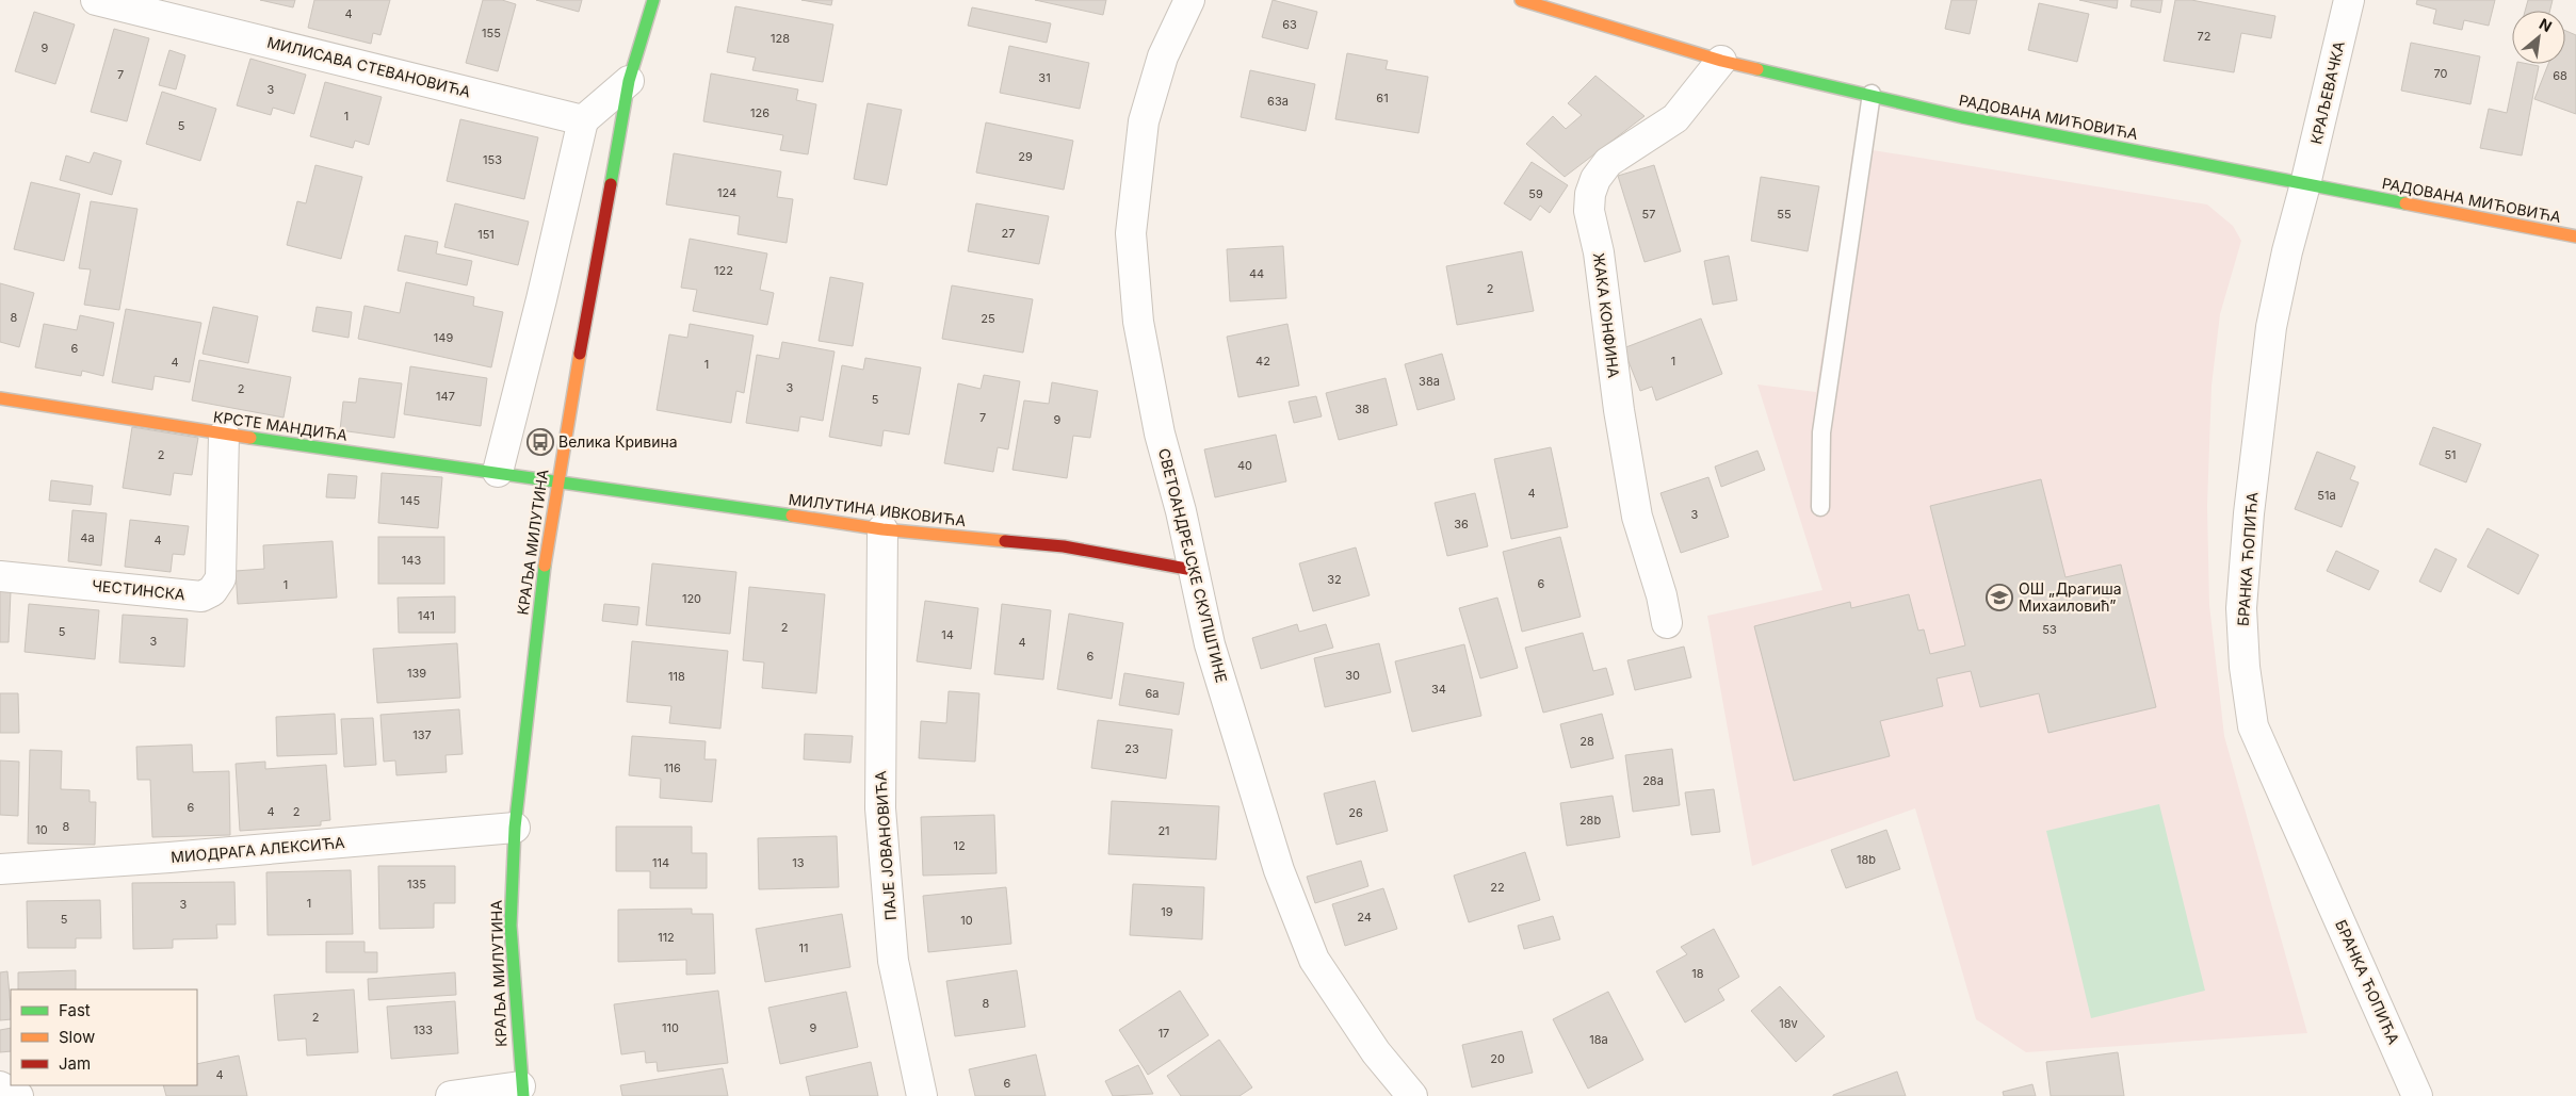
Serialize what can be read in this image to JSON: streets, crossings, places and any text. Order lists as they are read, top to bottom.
{
  "streets": {
    "street": [
      "МИЛИСАВА СТЕВАНОВИЋА",
      "КРАЉЕВАЧКА",
      "РАДОВАНА МИЋОВИЋА",
      "ЖАКА КОНФИНА",
      "КРСТЕ МАНДИЋА",
      "МИЛУТИНА ИВКОВИЋА",
      "КРАЉА МИЛУТИНА",
      "БРАНКА ЋОПИЋА",
      "СВЕТОАНДРЕЈСКЕ СКУПШТИНЕ",
      "ЧЕСТИНСКА",
      "ПАЈЕ ЈОВАНОВИЋА",
      "МИОДРАГА АЛЕКСИЋА"
    ]
  },
  "crossings": [
    ["КРАЉЕВАЧКА", "РАДОВАНА МИЋОВИЋА"],
    ["КРАЉЕВАЧКА", "БРАНКА ЋОПИЋА"],
    ["РАДОВАНА МИЋОВИЋА", "ЖАКА КОНФИНА"],
    ["РАДОВАНА МИЋОВИЋА", "БРАНКА ЋОПИЋА"],
    ["КРСТЕ МАНДИЋА", "МИЛУТИНА ИВКОВИЋА"],
    ["КРСТЕ МАНДИЋА", "КРАЉА МИЛУТИНА"],
    ["КРСТЕ МАНДИЋА", "ЧЕСТИНСКА"],
    ["МИЛУТИНА ИВКОВИЋА", "КРАЉА МИЛУТИНА"],
    ["МИЛУТИНА ИВКОВИЋА", "СВЕТОАНДРЕЈСКЕ СКУПШТИНЕ"],
    ["МИЛУТИНА ИВКОВИЋА", "ПАЈЕ ЈОВАНОВИЋА"],
    ["КРАЉА МИЛУТИНА", "МИОДРАГА АЛЕКСИЋА"]
  ],
  "places": {
    "bus stop": ["Велика Кривина"],
    "school or university": ["ОШ „Драгиша Михаиловић”"]
  },
  "house_numbers": [
    "4",
    "63",
    "155",
    "72",
    "128",
    "9",
    "70",
    "7",
    "68",
    "31",
    "3",
    "61",
    "63a",
    "126",
    "1",
    "5",
    "29",
    "153",
    "124",
    "59",
    "57",
    "55",
    "27",
    "151",
    "122",
    "44",
    "2",
    "8",
    "25",
    "149",
    "6",
    "42",
    "1",
    "4",
    "1",
    "38a",
    "3",
    "2",
    "147",
    "5",
    "38",
    "7",
    "9",
    "2",
    "51",
    "40",
    "4",
    "51a",
    "145",
    "3",
    "36",
    "4a",
    "4",
    "143",
    "32",
    "6",
    "1",
    "120",
    "141",
    "2",
    "53",
    "5",
    "14",
    "3",
    "4",
    "6",
    "139",
    "30",
    "118",
    "34",
    "6a",
    "137",
    "28",
    "23",
    "116",
    "28a",
    "6",
    "4",
    "2",
    "26",
    "28b",
    "8",
    "10",
    "21",
    "12",
    "18b",
    "114",
    "13",
    "135",
    "22",
    "1",
    "3",
    "19",
    "24",
    "5",
    "10",
    "112",
    "11",
    "18",
    "8",
    "2",
    "18v",
    "110",
    "9",
    "133",
    "17",
    "18a",
    "20",
    "4",
    "6"
  ],
  "legend": ["Fast", "Slow", "Jam"],
  "north": "top right"
}
